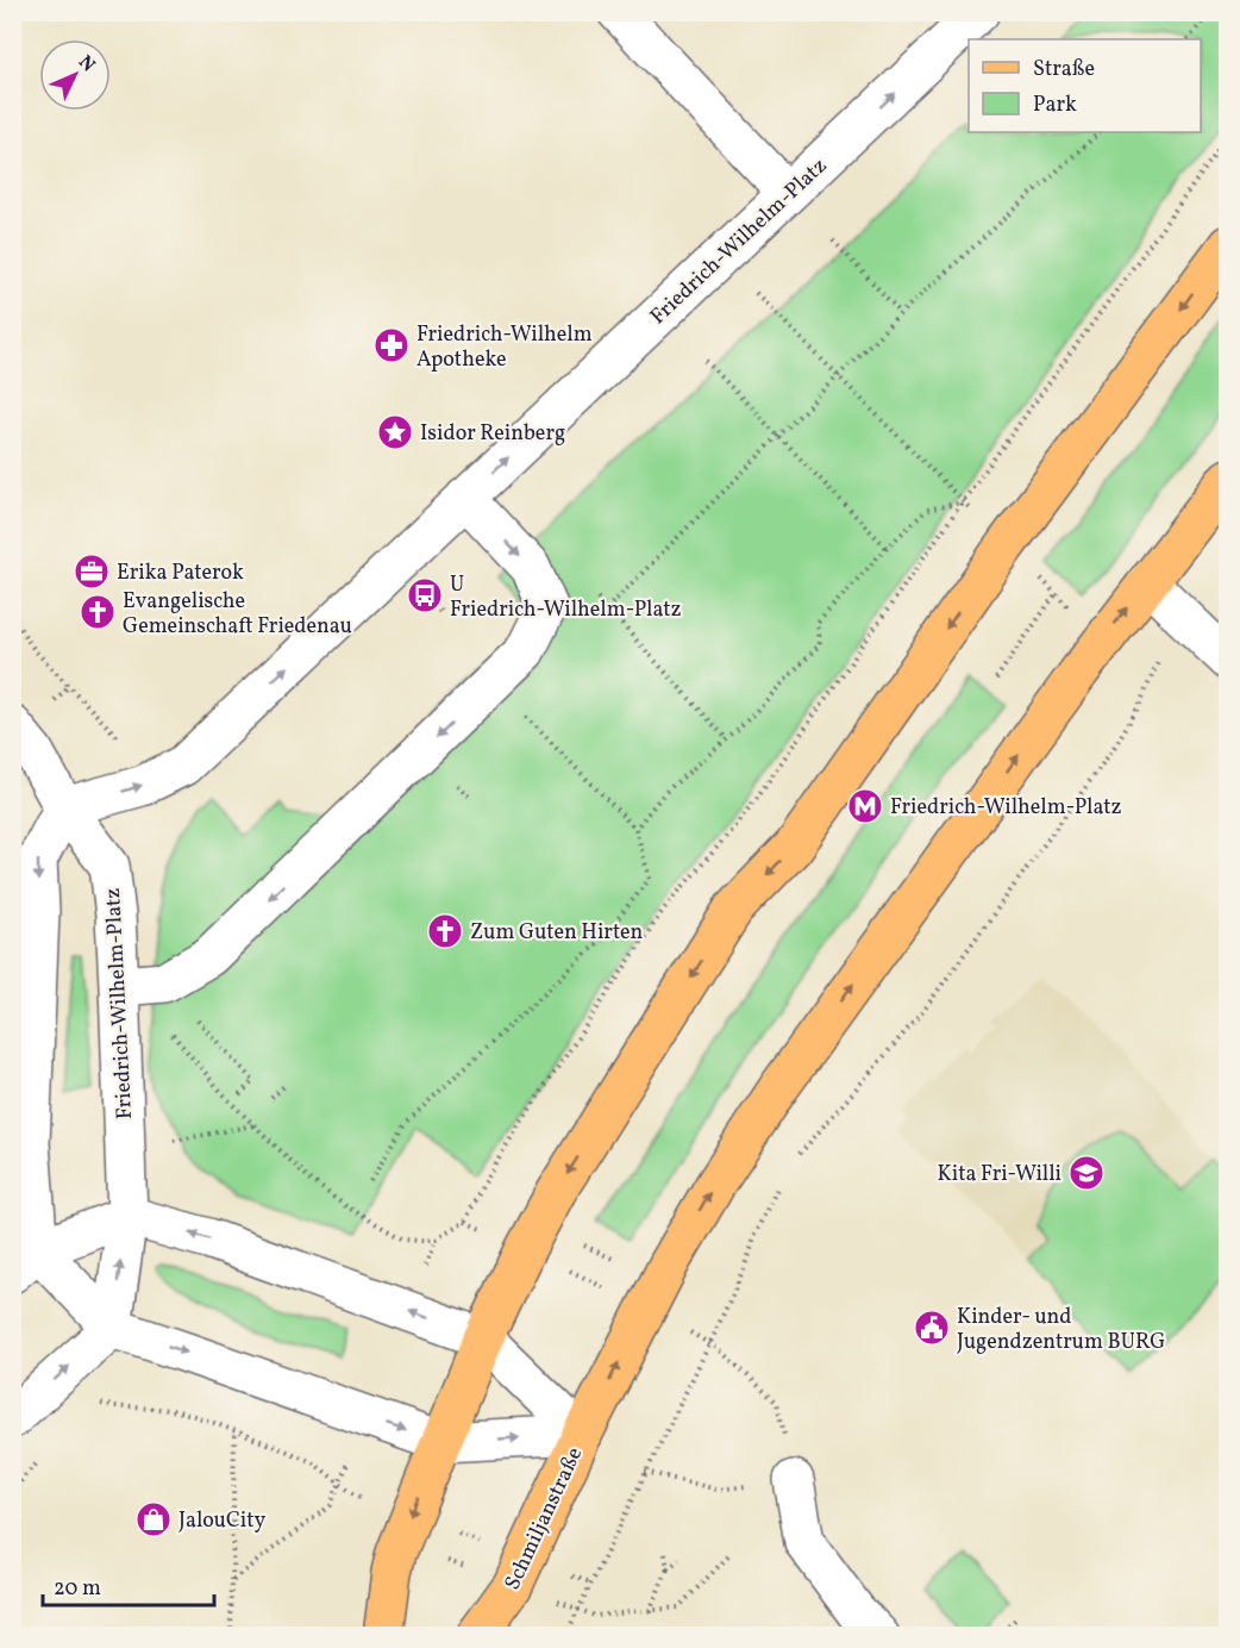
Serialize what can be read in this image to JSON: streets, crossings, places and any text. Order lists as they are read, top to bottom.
{
  "streets": {
    "main road": ["Schmiljanstraße"],
    "street": ["Friedrich-Wilhelm-Platz"]
  },
  "one_way": ["Friedrich-Wilhelm-Platz"],
  "places": {
    "pharmacy": ["Friedrich-Wilhelm Apotheke"],
    "place": ["Isidor Reinberg"],
    "office": ["Erika Paterok"],
    "bus stop": ["U Friedrich-Wilhelm-Platz"],
    "church": ["Evangelische Gemeinschaft Friedenau", "Zum Guten Hirten"],
    "metro station": ["Friedrich-Wilhelm-Platz"],
    "school or university": ["Kita Fri-Willi"],
    "public building": ["Kinder- und Jugendzentrum BURG"],
    "shop": ["JalouCity"]
  },
  "legend": ["Straße", "Park"],
  "scale_bar": "20 m",
  "north": "top right"
}
